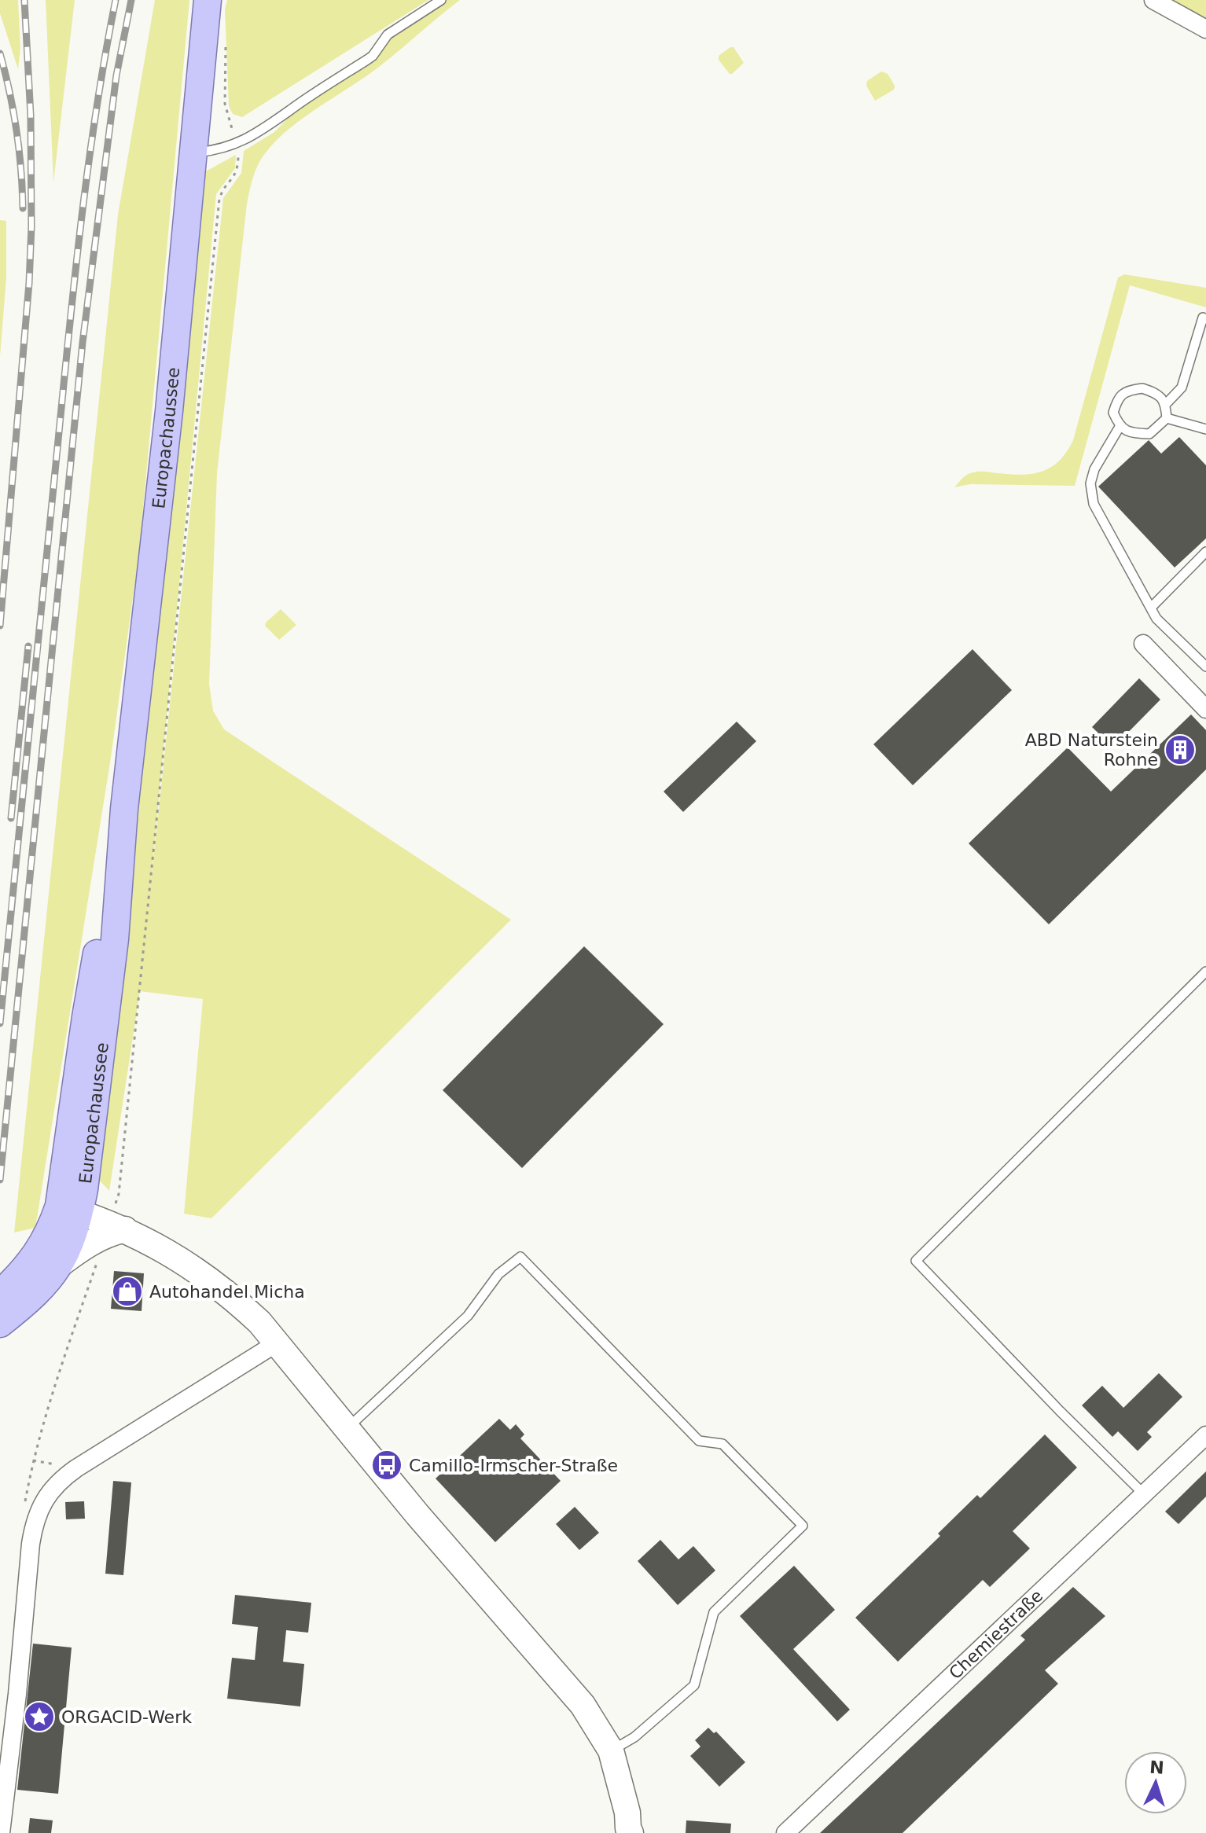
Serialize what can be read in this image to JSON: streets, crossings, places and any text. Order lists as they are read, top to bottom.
{
  "streets": {
    "main road": ["Europachaussee"],
    "street": ["Chemiestraße"]
  },
  "places": {
    "building": ["ABD Naturstein Rohne"],
    "shop": ["Autohandel Micha"],
    "bus stop": ["Camillo-Irmscher-Straße"],
    "place": ["ORGACID-Werk"]
  },
  "north": "top"
}
